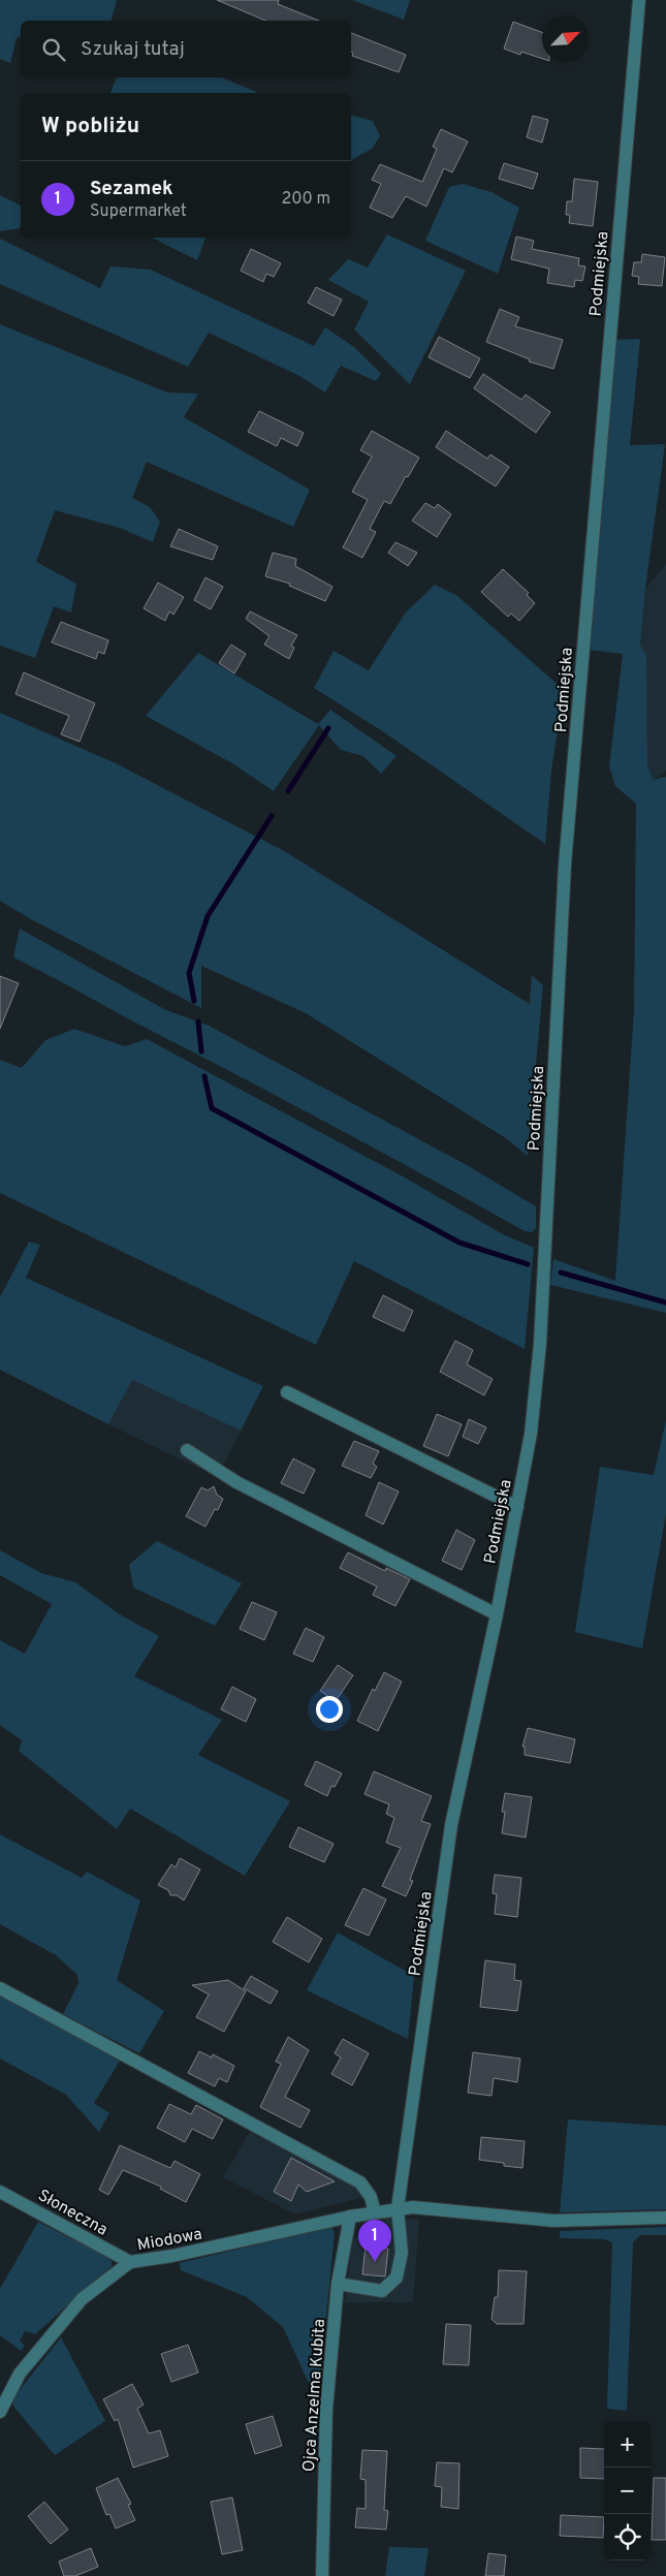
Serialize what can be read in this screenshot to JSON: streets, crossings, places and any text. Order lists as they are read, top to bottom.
{
  "streets": {
    "street": [
      "Podmiejska",
      "Słoneczna",
      "Miodowa",
      "Ojca Anzelma Kubita"
    ]
  },
  "crossings": [
    ["Podmiejska", "Miodowa"],
    ["Podmiejska", "Ojca Anzelma Kubita"],
    ["Słoneczna", "Miodowa"],
    ["Miodowa", "Ojca Anzelma Kubita"]
  ],
  "north": "top right",
  "page": {
    "search": "Szukaj tutaj",
    "heading": "W pobliżu",
    "list": [
      {
        "mark": "1",
        "name": "Sezamek",
        "note": "Supermarket",
        "value": "200 m"
      }
    ],
    "pins": "1",
    "map_buttons": ["+", "−"]
  }
}
